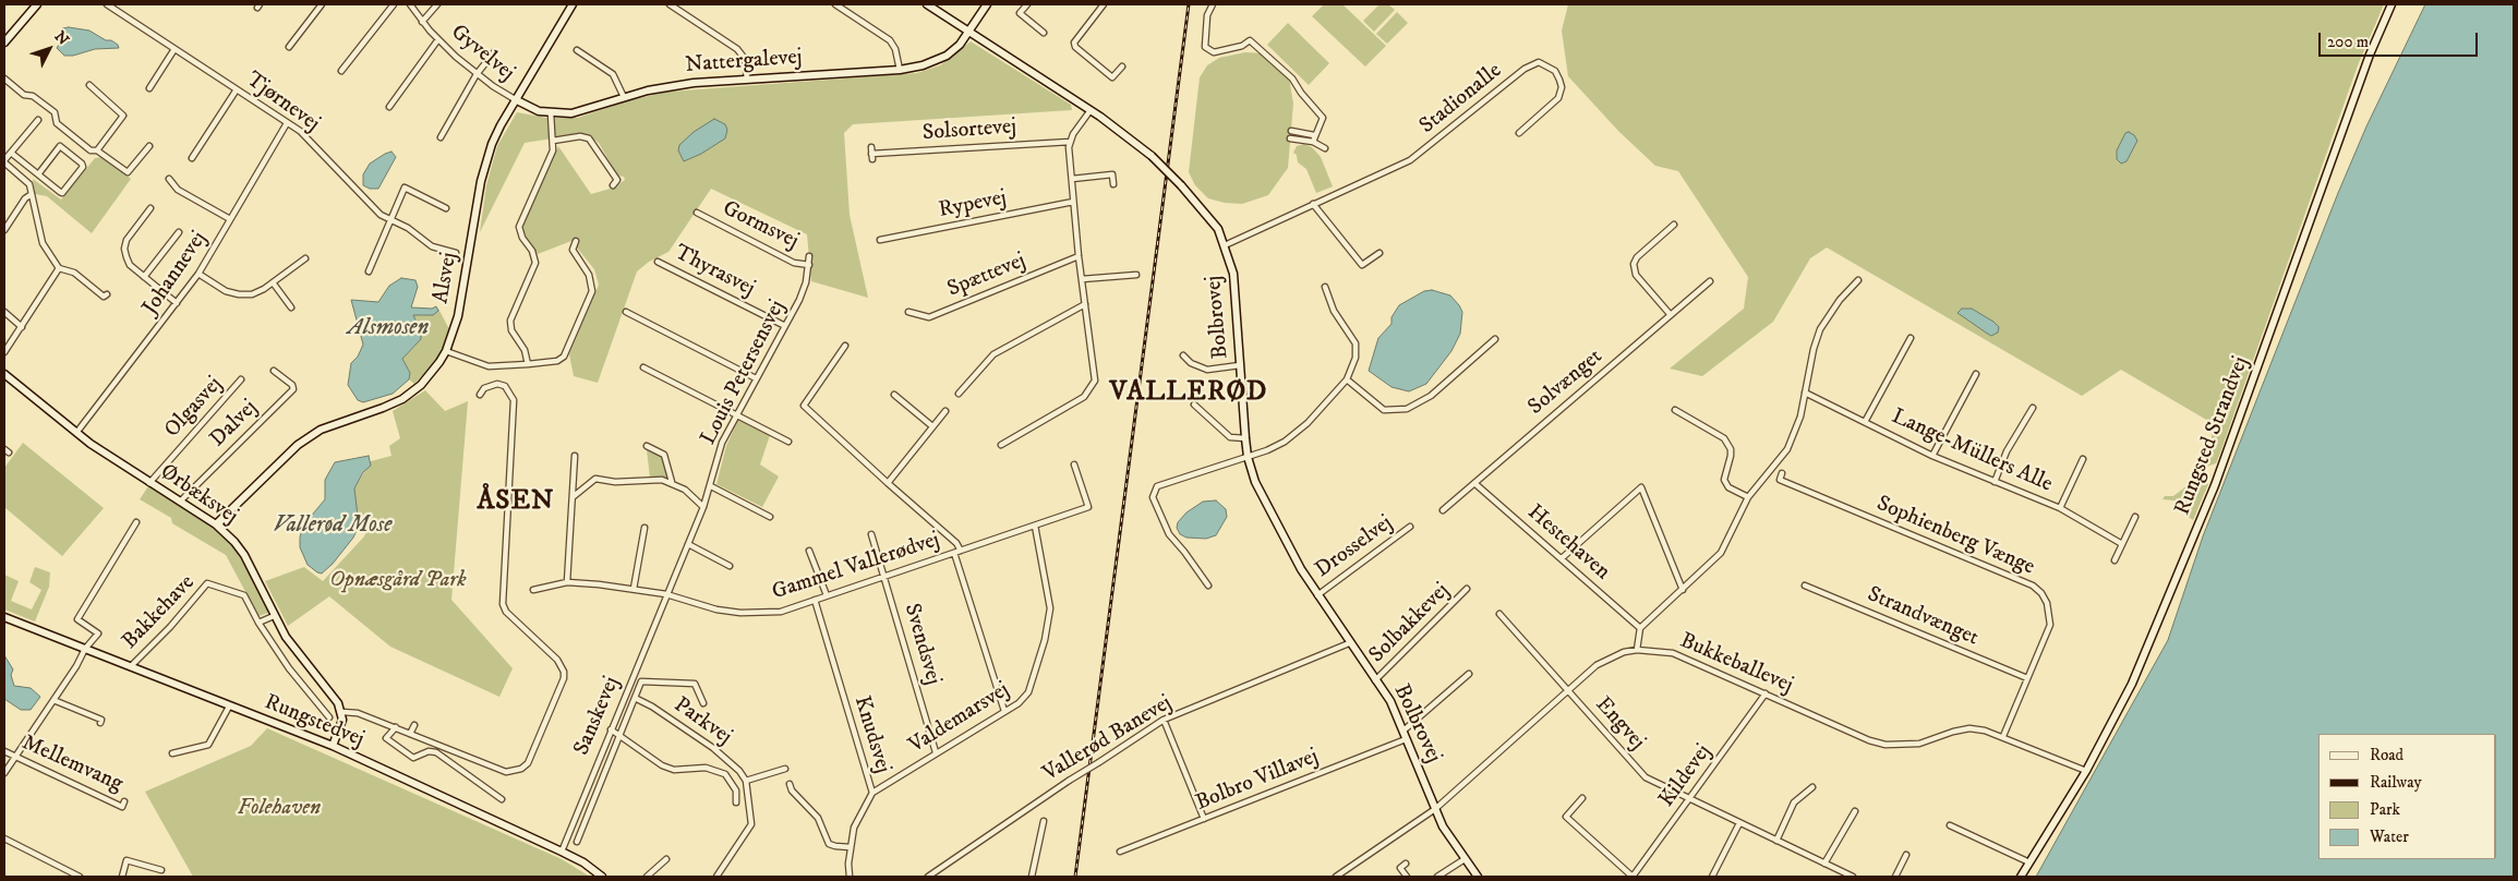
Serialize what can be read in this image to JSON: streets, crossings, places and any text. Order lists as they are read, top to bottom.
{
  "streets": {
    "street": [
      "Gyvelvej",
      "Nattergalevej",
      "Stadionalle",
      "Tjørnevej",
      "Solsortevej",
      "Rypevej",
      "Gormsvej",
      "Thyrasvej",
      "Johannevej",
      "Spættevej",
      "Alsvej",
      "Bolbrovej",
      "Louis Petersensvej",
      "Solvænget",
      "Olgasvej",
      "Dalvej",
      "Rungsted Strandvej",
      "Lange-Müllers Alle",
      "Ørbæksvej",
      "Sophienberg Vænge",
      "Hestehaven",
      "Drosselvej",
      "Gammel Vallerødvej",
      "Bakkehave",
      "Strandvænget",
      "Solbakkevej",
      "Svendsvej",
      "Bukkeballevej",
      "Sanskevej",
      "Valdemarsvej",
      "Rungstedvej",
      "Parkvej",
      "Engvej",
      "Knudsvej",
      "Vallerød Banevej",
      "Mellemvang",
      "Kildevej",
      "Bolbro Villavej"
    ]
  },
  "crossings": [
    ["Gyvelvej", "Nattergalevej"],
    ["Gyvelvej", "Alsvej"],
    ["Nattergalevej", "Alsvej"],
    ["Nattergalevej", "Bolbrovej"],
    ["Stadionalle", "Bolbrovej"],
    ["Tjørnevej", "Johannevej"],
    ["Gormsvej", "Louis Petersensvej"],
    ["Thyrasvej", "Louis Petersensvej"],
    ["Johannevej", "Ørbæksvej"],
    ["Alsvej", "Ørbæksvej"],
    ["Bolbrovej", "Drosselvej"],
    ["Bolbrovej", "Solbakkevej"],
    ["Bolbrovej", "Bukkeballevej"],
    ["Bolbrovej", "Vallerød Banevej"],
    ["Bolbrovej", "Bolbro Villavej"],
    ["Louis Petersensvej", "Gammel Vallerødvej"],
    ["Louis Petersensvej", "Sanskevej"],
    ["Solvænget", "Hestehaven"],
    ["Olgasvej", "Ørbæksvej"],
    ["Dalvej", "Ørbæksvej"],
    ["Rungsted Strandvej", "Bukkeballevej"],
    ["Sophienberg Vænge", "Strandvænget"],
    ["Sophienberg Vænge", "Bukkeballevej"],
    ["Gammel Vallerødvej", "Svendsvej"],
    ["Gammel Vallerødvej", "Sanskevej"],
    ["Gammel Vallerødvej", "Valdemarsvej"],
    ["Gammel Vallerødvej", "Knudsvej"],
    ["Bakkehave", "Rungstedvej"],
    ["Svendsvej", "Valdemarsvej"],
    ["Bukkeballevej", "Engvej"],
    ["Bukkeballevej", "Kildevej"],
    ["Sanskevej", "Rungstedvej"],
    ["Valdemarsvej", "Knudsvej"],
    ["Engvej", "Kildevej"]
  ],
  "districts": ["VALLERØD", "ÅSEN"],
  "water": ["Alsmosen", "Vallerød Mose"],
  "parks": ["Opnæsgård Park", "Folehaven"],
  "legend": [
    "Road",
    "Railway",
    "Park",
    "Water"
  ],
  "scale_bar": "200 m",
  "north": "top right"
}
